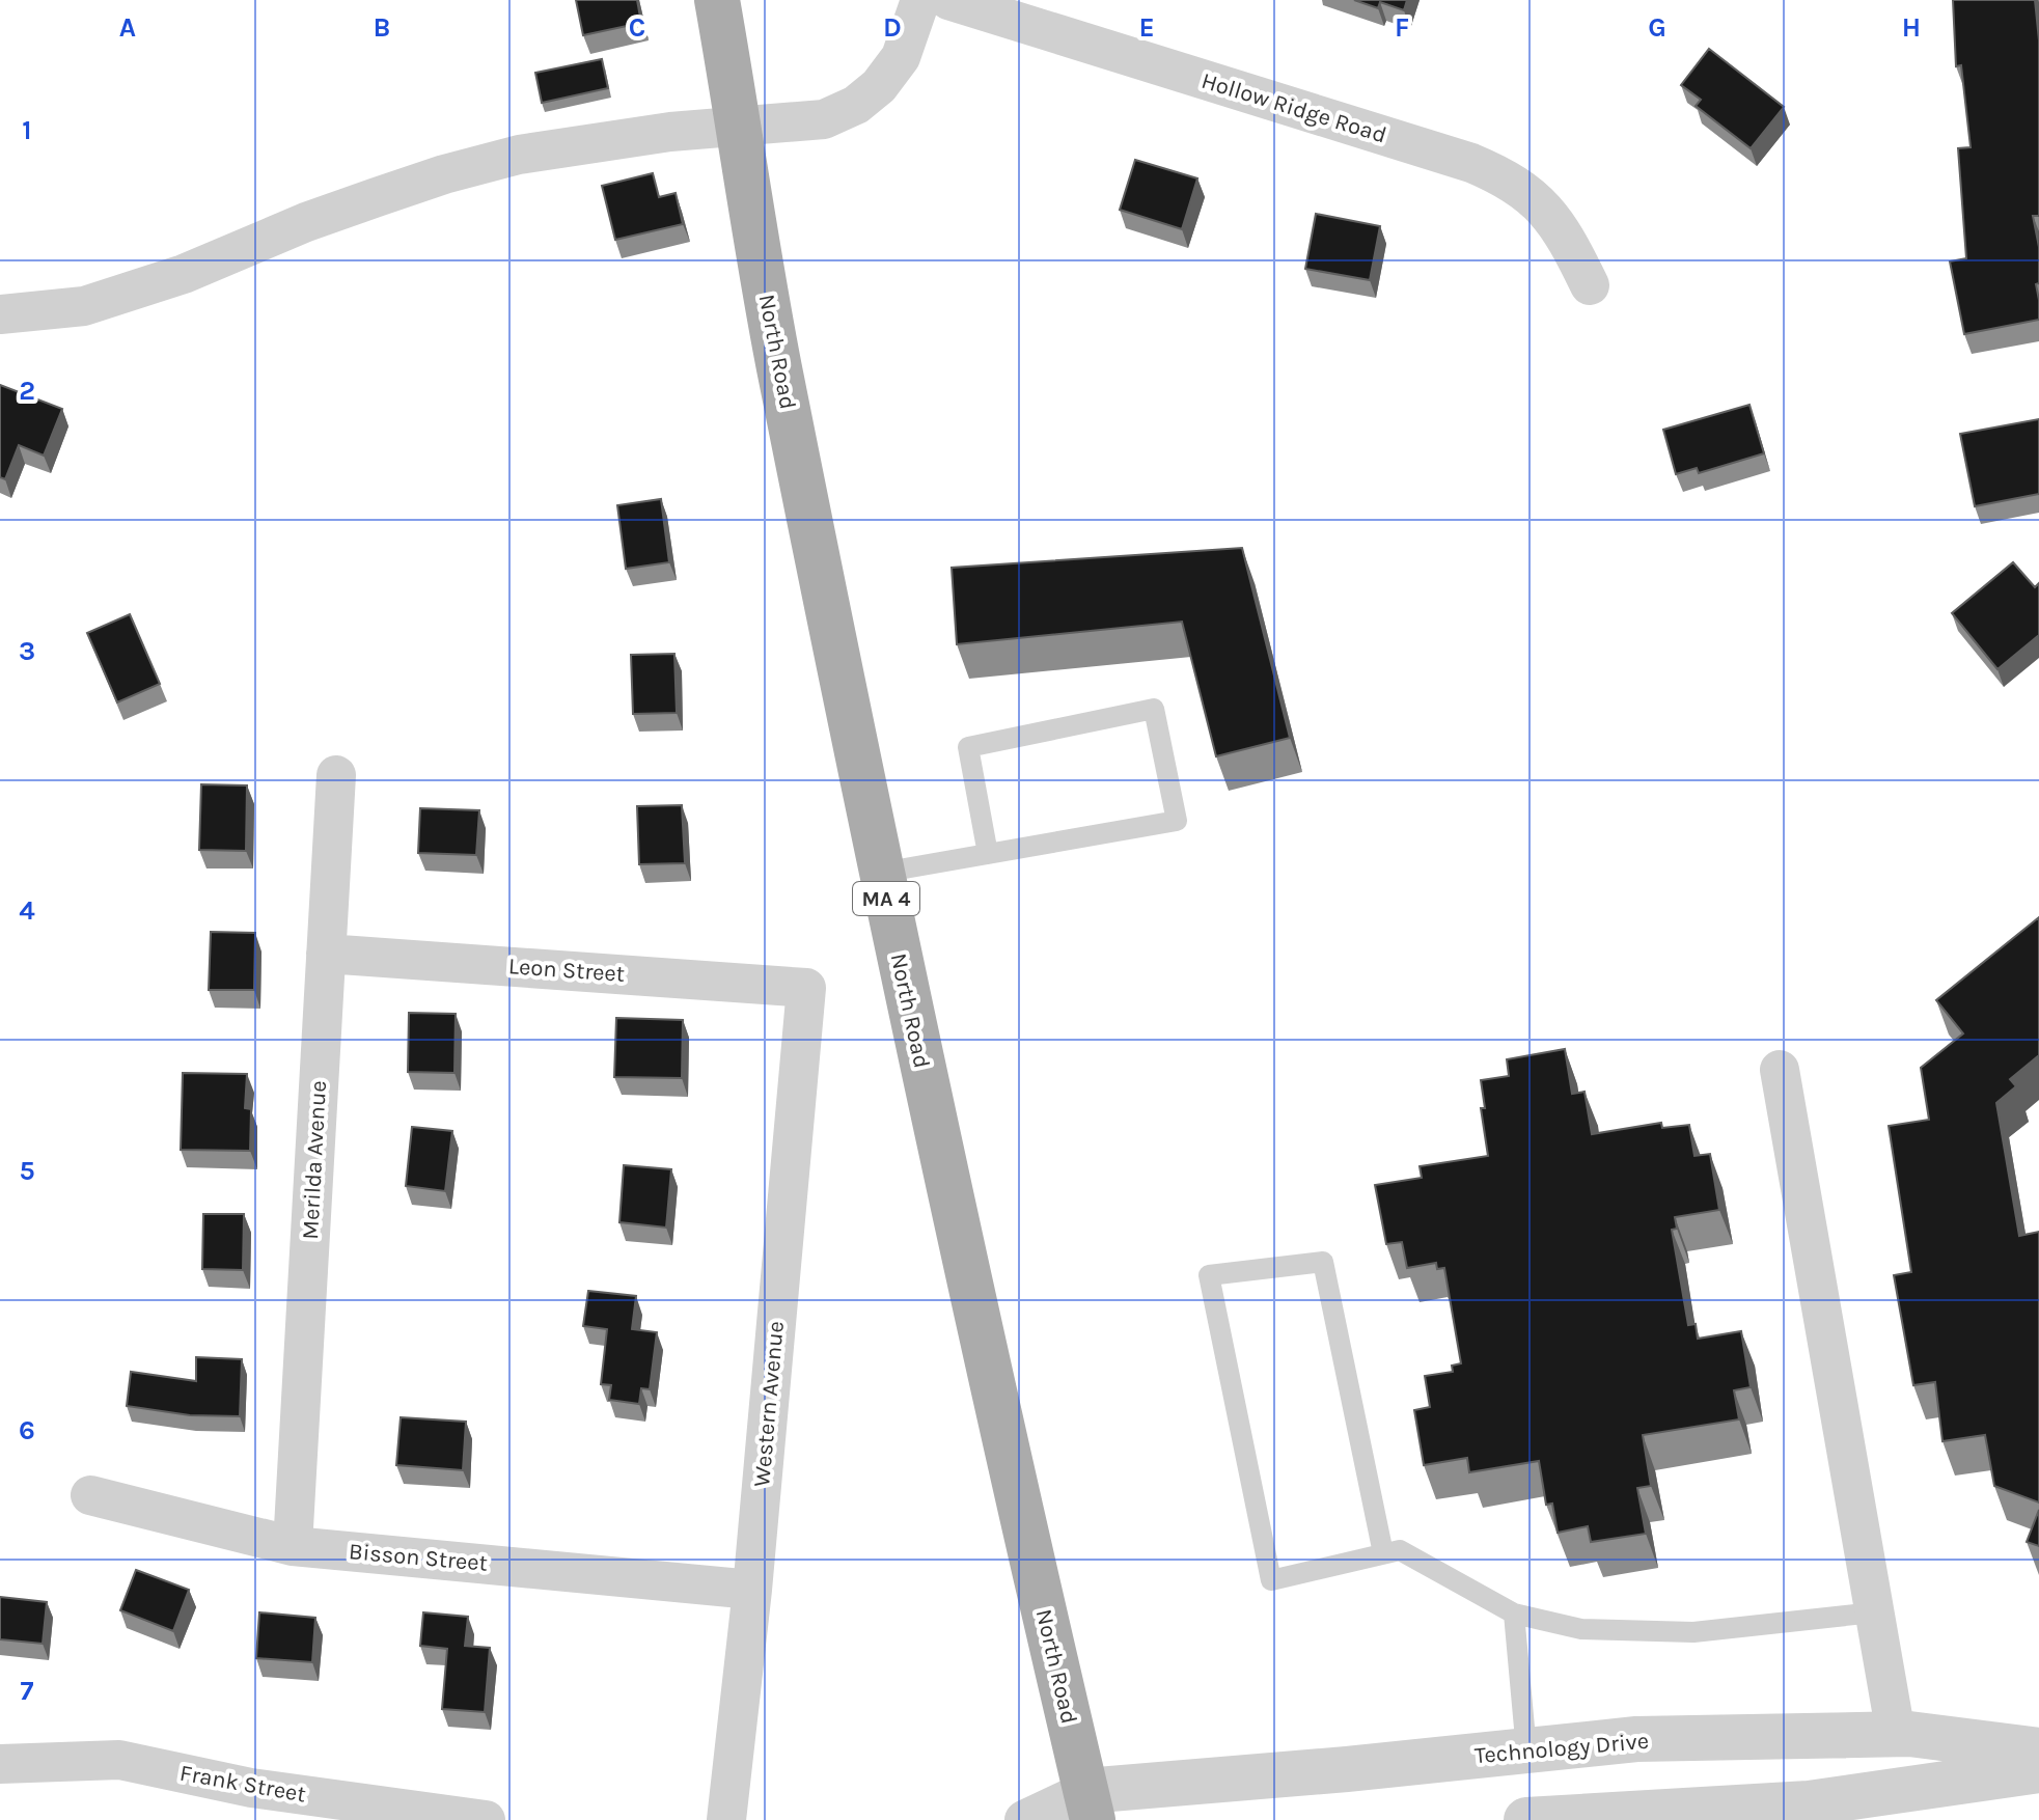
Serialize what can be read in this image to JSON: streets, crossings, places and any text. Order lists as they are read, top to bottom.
{
  "streets": {
    "main road": ["North Road", "MA 4"],
    "street": [
      "Hollow Ridge Road",
      "Leon Street",
      "Merilda Avenue",
      "Western Avenue",
      "Bisson Street",
      "Technology Drive",
      "Frank Street"
    ]
  },
  "crossings": [
    ["North Road", "Technology Drive"],
    ["Leon Street", "Merilda Avenue"],
    ["Leon Street", "Western Avenue"],
    ["Merilda Avenue", "Bisson Street"],
    ["Western Avenue", "Bisson Street"]
  ],
  "grid": {
    "columns": [
      "A",
      "B",
      "C",
      "D",
      "E",
      "F",
      "G",
      "H"
    ],
    "rows": [
      "1",
      "2",
      "3",
      "4",
      "5",
      "6",
      "7"
    ]
  }
}
